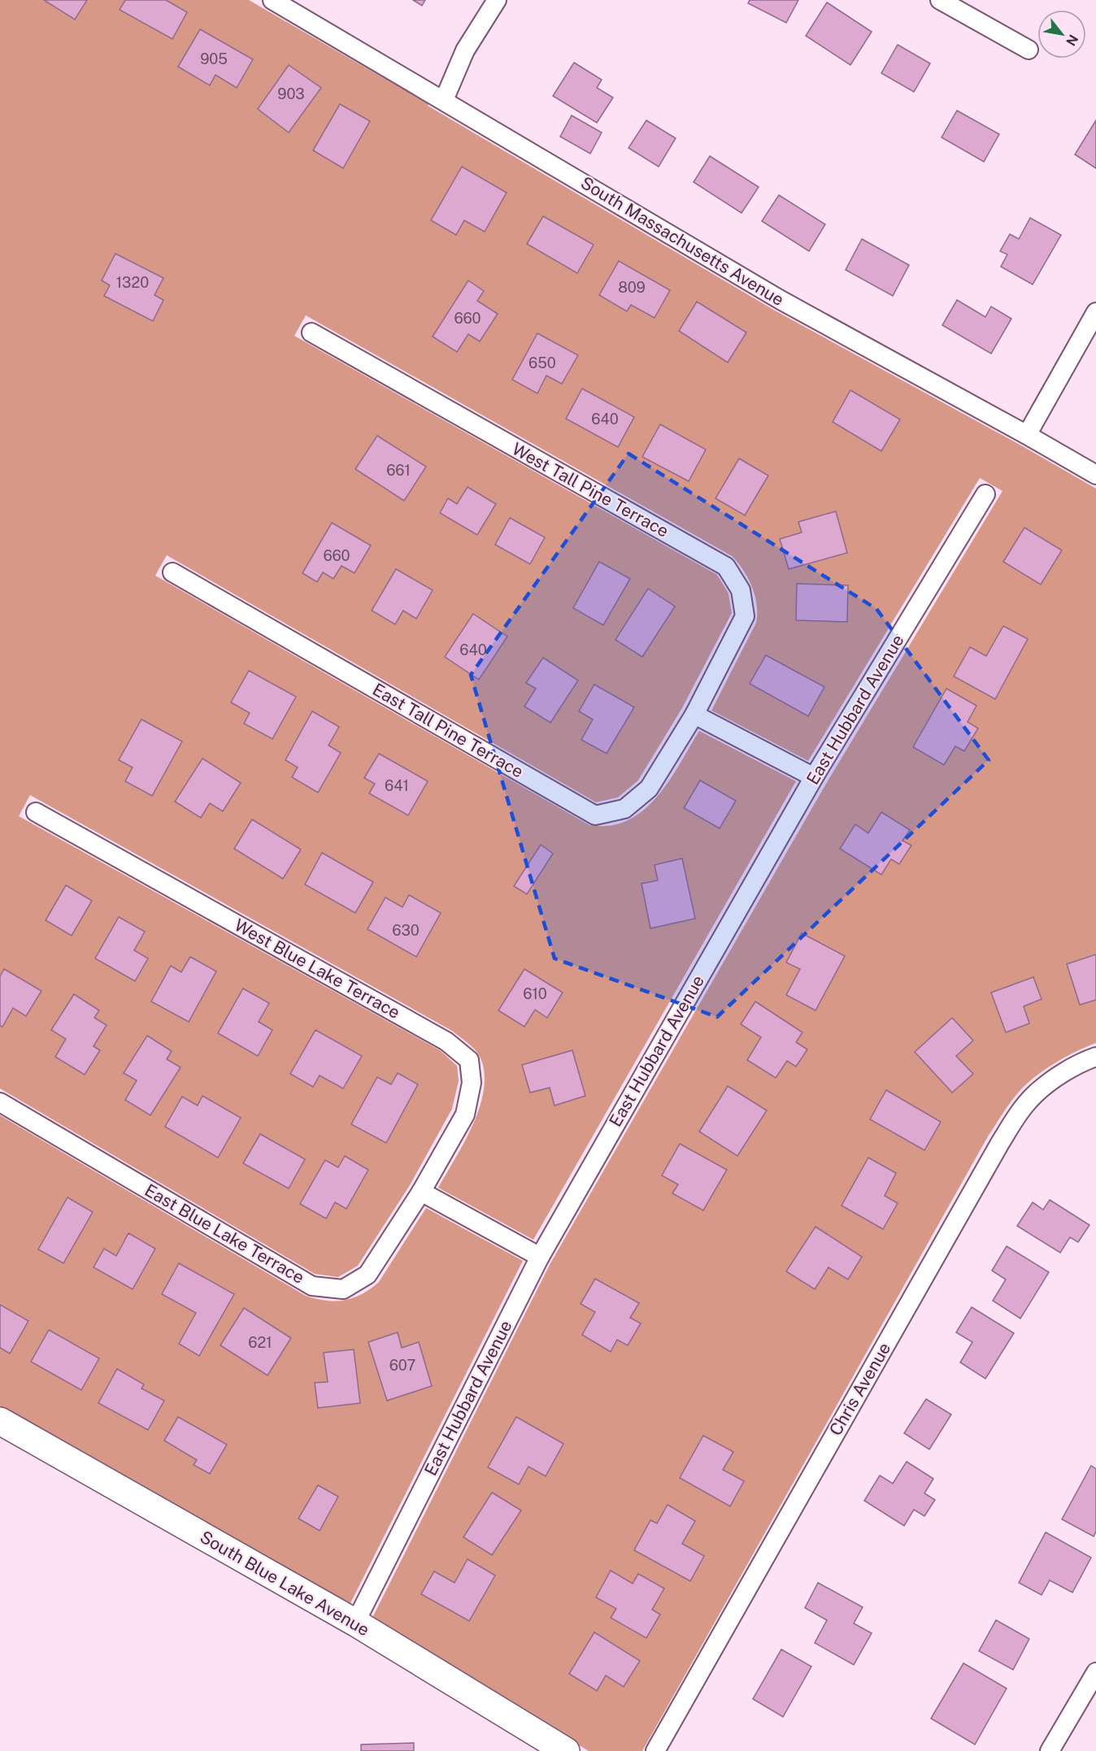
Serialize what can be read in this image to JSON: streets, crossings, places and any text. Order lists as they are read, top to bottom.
{
  "streets": {
    "main road": ["South Blue Lake Avenue"],
    "street": [
      "South Massachusetts Avenue",
      "West Tall Pine Terrace",
      "East Hubbard Avenue",
      "East Tall Pine Terrace",
      "West Blue Lake Terrace",
      "East Blue Lake Terrace",
      "Chris Avenue"
    ]
  },
  "crossings": [
    ["West Tall Pine Terrace", "East Tall Pine Terrace"],
    ["East Hubbard Avenue", "South Blue Lake Avenue"],
    ["West Blue Lake Terrace", "East Blue Lake Terrace"]
  ],
  "house_numbers": [
    "905",
    "903",
    "1320",
    "809",
    "660",
    "650",
    "640",
    "661",
    "660",
    "640",
    "641",
    "630",
    "610",
    "621",
    "607"
  ],
  "north": "bottom right"
}
